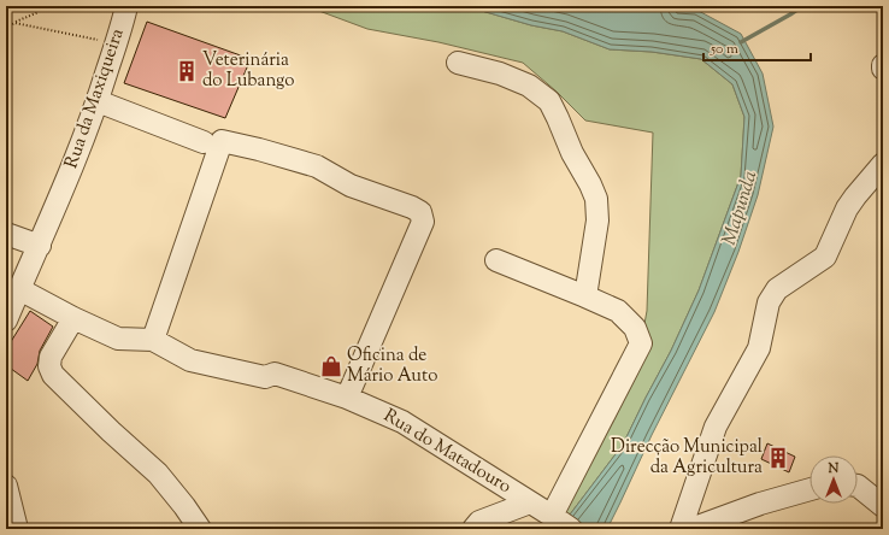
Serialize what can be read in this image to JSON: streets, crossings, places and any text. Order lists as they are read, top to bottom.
{
  "streets": {
    "street": ["Rua da Maxiqueira", "Rua do Matadouro"]
  },
  "crossings": [
    ["Rua da Maxiqueira", "Rua do Matadouro"]
  ],
  "water": ["Mapunda"],
  "places": {
    "building": ["Veterinária do Lubango", "Direcção Municipal da Agricultura"],
    "shop": ["Oficina de Mário Auto"]
  },
  "scale_bar": "50 m",
  "north": "top"
}
